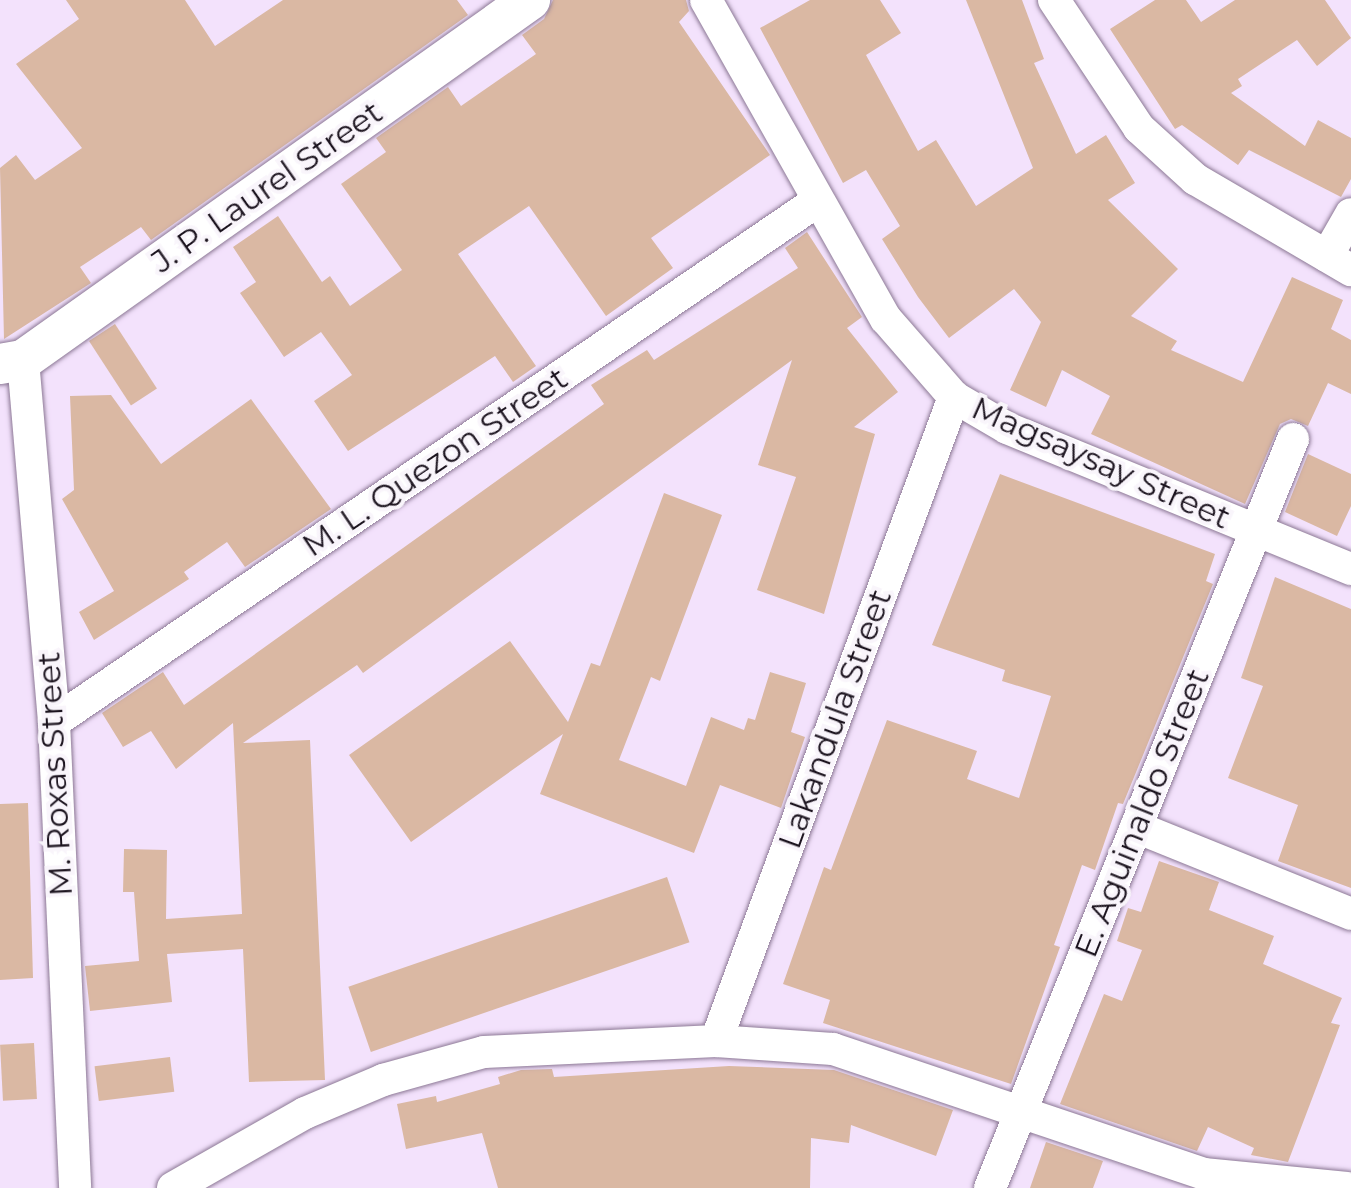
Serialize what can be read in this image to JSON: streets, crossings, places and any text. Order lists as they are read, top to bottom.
{
  "streets": {
    "street": [
      "J. P. Laurel Street",
      "M. L. Quezon Street",
      "Magsaysay Street",
      "Lakandula Street",
      "M. Roxas Street",
      "E. Aguinaldo Street"
    ]
  },
  "crossings": [
    ["J. P. Laurel Street", "M. Roxas Street"],
    ["M. L. Quezon Street", "Magsaysay Street"],
    ["M. L. Quezon Street", "M. Roxas Street"],
    ["Magsaysay Street", "Lakandula Street"],
    ["Magsaysay Street", "E. Aguinaldo Street"]
  ]
}
